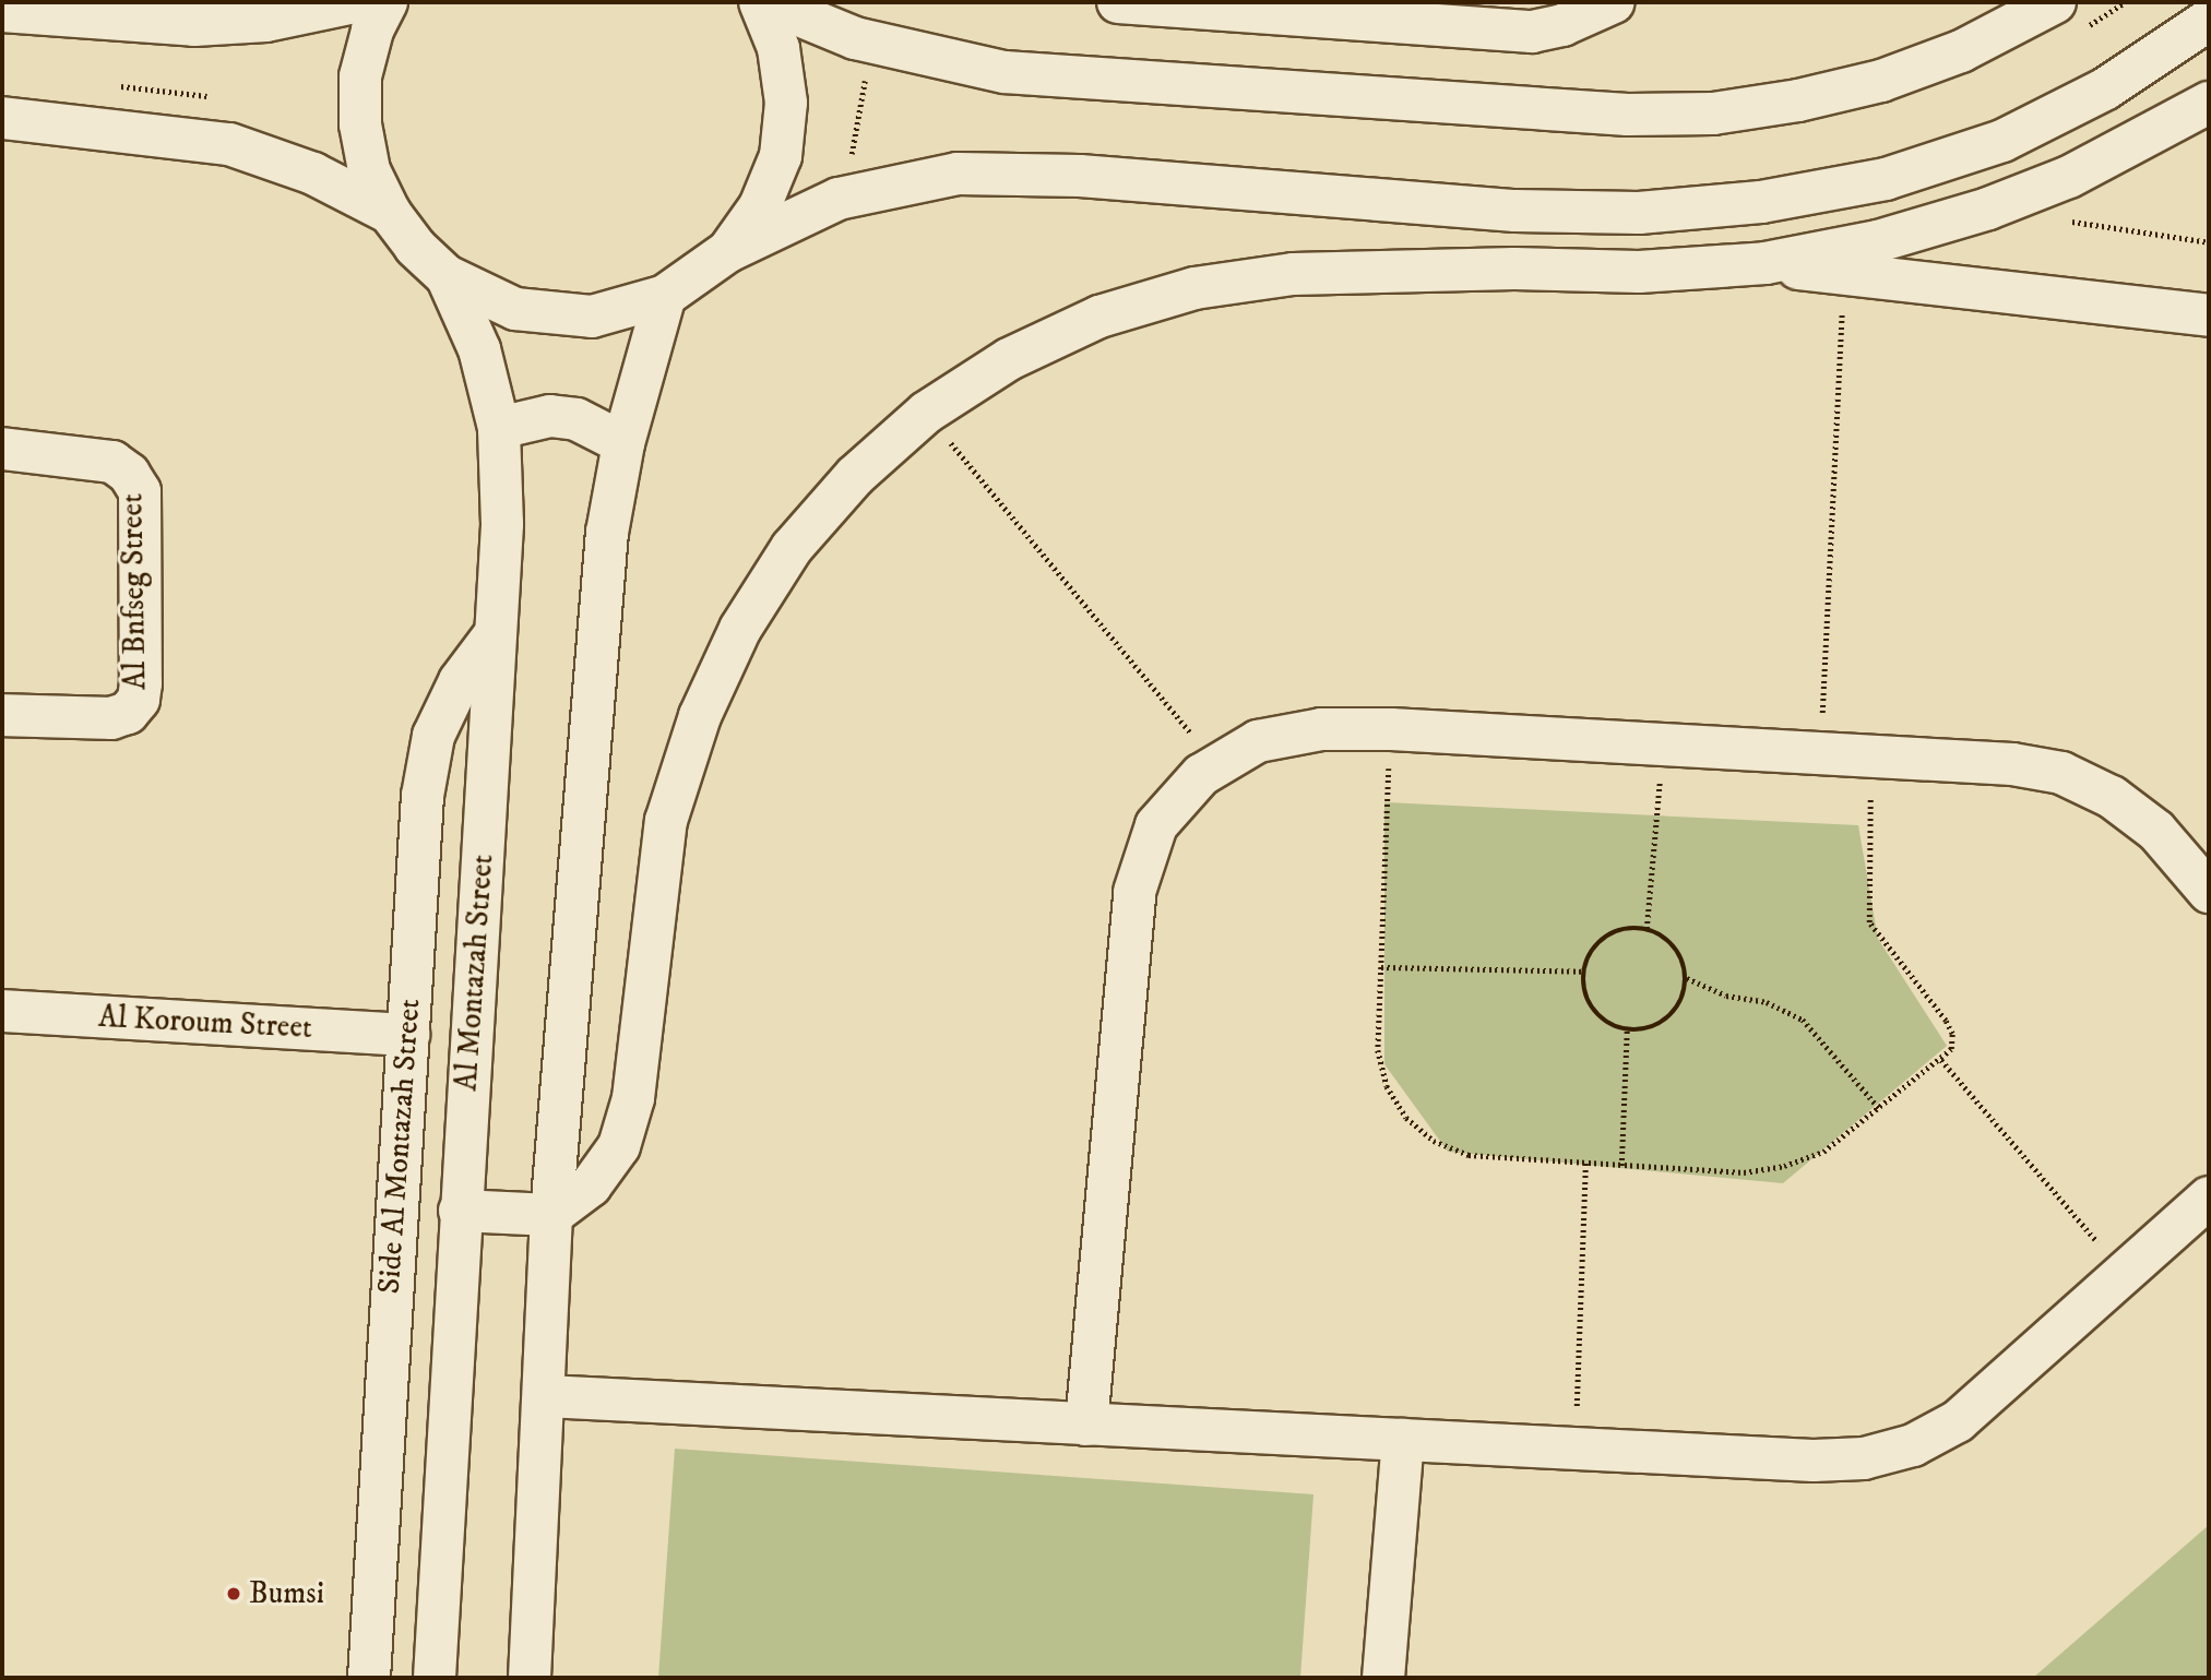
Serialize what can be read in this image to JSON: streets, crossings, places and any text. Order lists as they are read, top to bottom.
{
  "streets": {
    "street": [
      "Al Bnfseg Street",
      "Al Montazah Street",
      "Al Koroum Street",
      "Side Al Montazah Street"
    ]
  },
  "crossings": [
    ["Al Montazah Street", "Side Al Montazah Street"],
    ["Al Koroum Street", "Side Al Montazah Street"]
  ],
  "places": ["Bumsi"]
}
